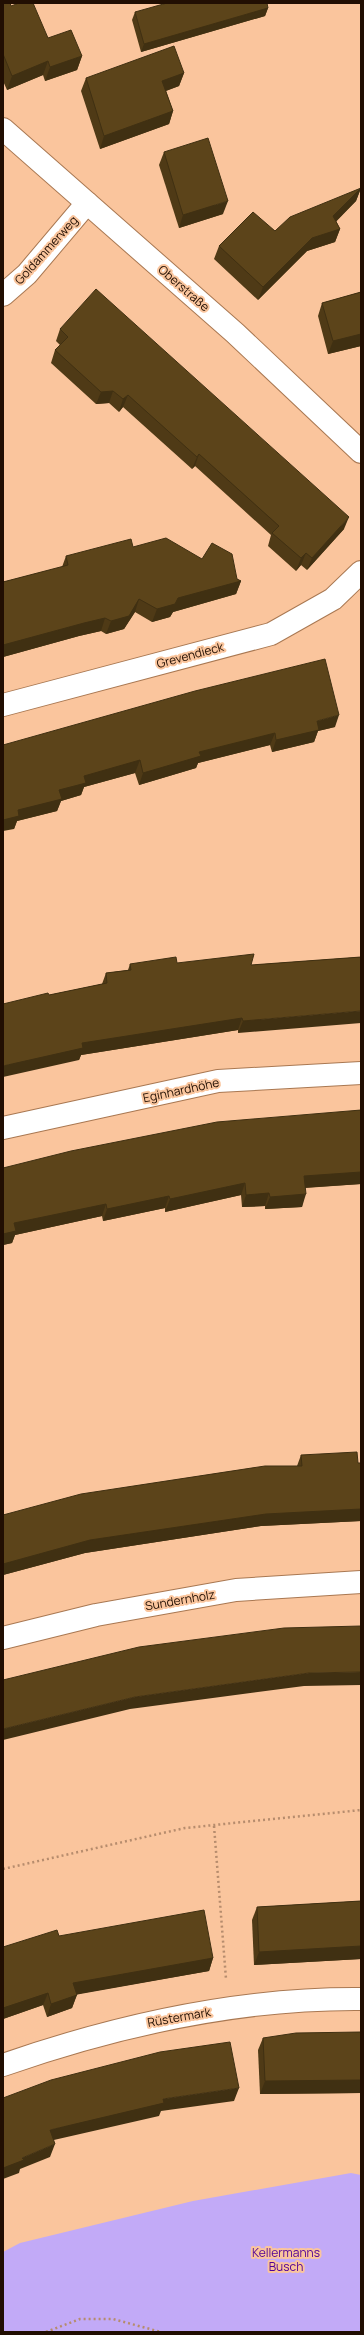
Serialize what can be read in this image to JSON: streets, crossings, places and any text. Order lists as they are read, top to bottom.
{
  "streets": {
    "street": [
      "Goldammerweg",
      "Oberstraße",
      "Grevendieck",
      "Eginhardhöhe",
      "Sundernholz",
      "Rüstermark"
    ]
  },
  "crossings": [
    ["Goldammerweg", "Oberstraße"]
  ],
  "parks": ["Kellermanns Busch"]
}
